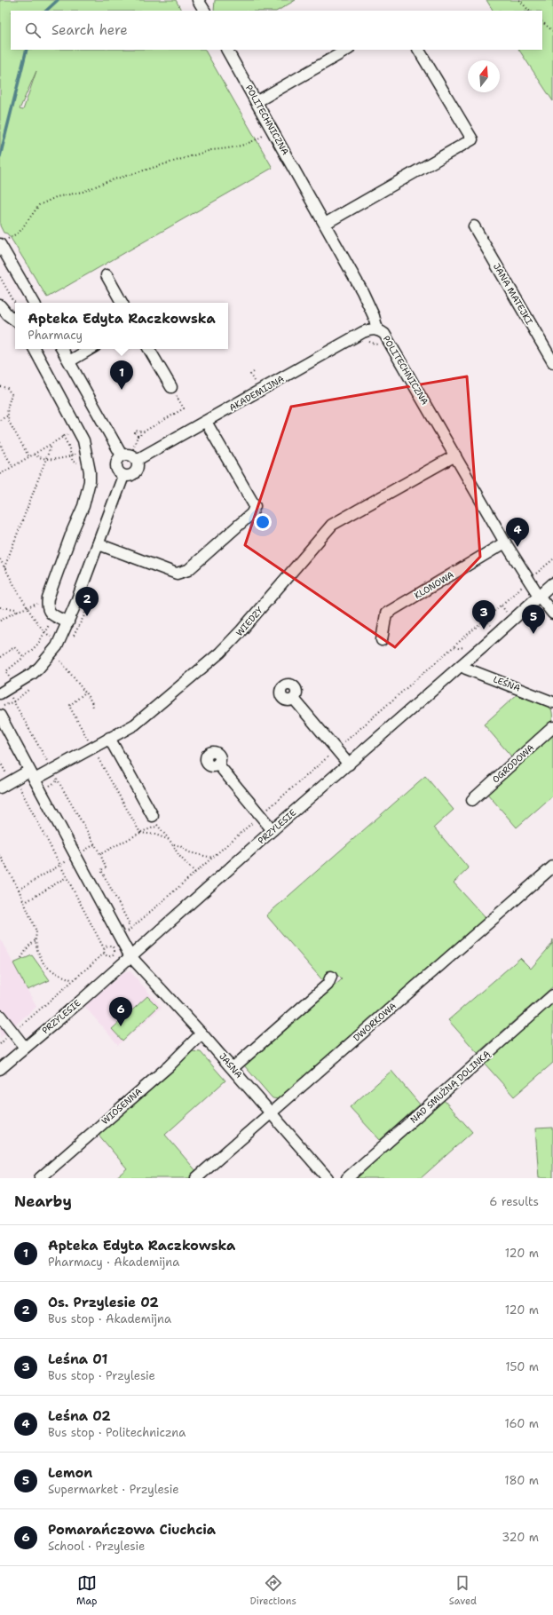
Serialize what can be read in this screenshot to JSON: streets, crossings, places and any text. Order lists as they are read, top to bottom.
{
  "streets": {
    "street": [
      "POLITECHNICZNA",
      "JANA MATEJKI",
      "AKADEMIJNA",
      "KLONOWA",
      "WIEDZY",
      "LEŚNA",
      "OGRODOWA",
      "PRZYLESIE",
      "DWORKOWA",
      "JASNA",
      "NAD SMUŻNĄ DOLINKĄ",
      "WIOSENNA"
    ]
  },
  "crossings": [
    ["POLITECHNICZNA", "AKADEMIJNA"],
    ["POLITECHNICZNA", "KLONOWA"],
    ["POLITECHNICZNA", "WIEDZY"],
    ["POLITECHNICZNA", "PRZYLESIE"],
    ["WIEDZY", "JASNA"],
    ["LEŚNA", "PRZYLESIE"],
    ["PRZYLESIE", "JASNA"],
    ["DWORKOWA", "JASNA"],
    ["JASNA", "WIOSENNA"]
  ],
  "north": "top",
  "page": {
    "search": "Search here",
    "popup": ["Apteka Edyta Raczkowska", "Pharmacy"],
    "pins": [
      "1",
      "4",
      "2",
      "3",
      "5",
      "6"
    ],
    "heading": ["Nearby", "6 results"],
    "list": [
      {
        "mark": "1",
        "name": "Apteka Edyta Raczkowska",
        "note": "Pharmacy · Akademijna",
        "value": "120 m"
      },
      {
        "mark": "2",
        "name": "Os. Przylesie 02",
        "note": "Bus stop · Akademijna",
        "value": "120 m"
      },
      {
        "mark": "3",
        "name": "Leśna 01",
        "note": "Bus stop · Przylesie",
        "value": "150 m"
      },
      {
        "mark": "4",
        "name": "Leśna 02",
        "note": "Bus stop · Politechniczna",
        "value": "160 m"
      },
      {
        "mark": "5",
        "name": "Lemon",
        "note": "Supermarket · Przylesie",
        "value": "180 m"
      },
      {
        "mark": "6",
        "name": "Pomarańczowa Ciuchcia",
        "note": "School · Przylesie",
        "value": "320 m"
      }
    ],
    "nav": ["Map", "Directions", "Saved"]
  }
}
